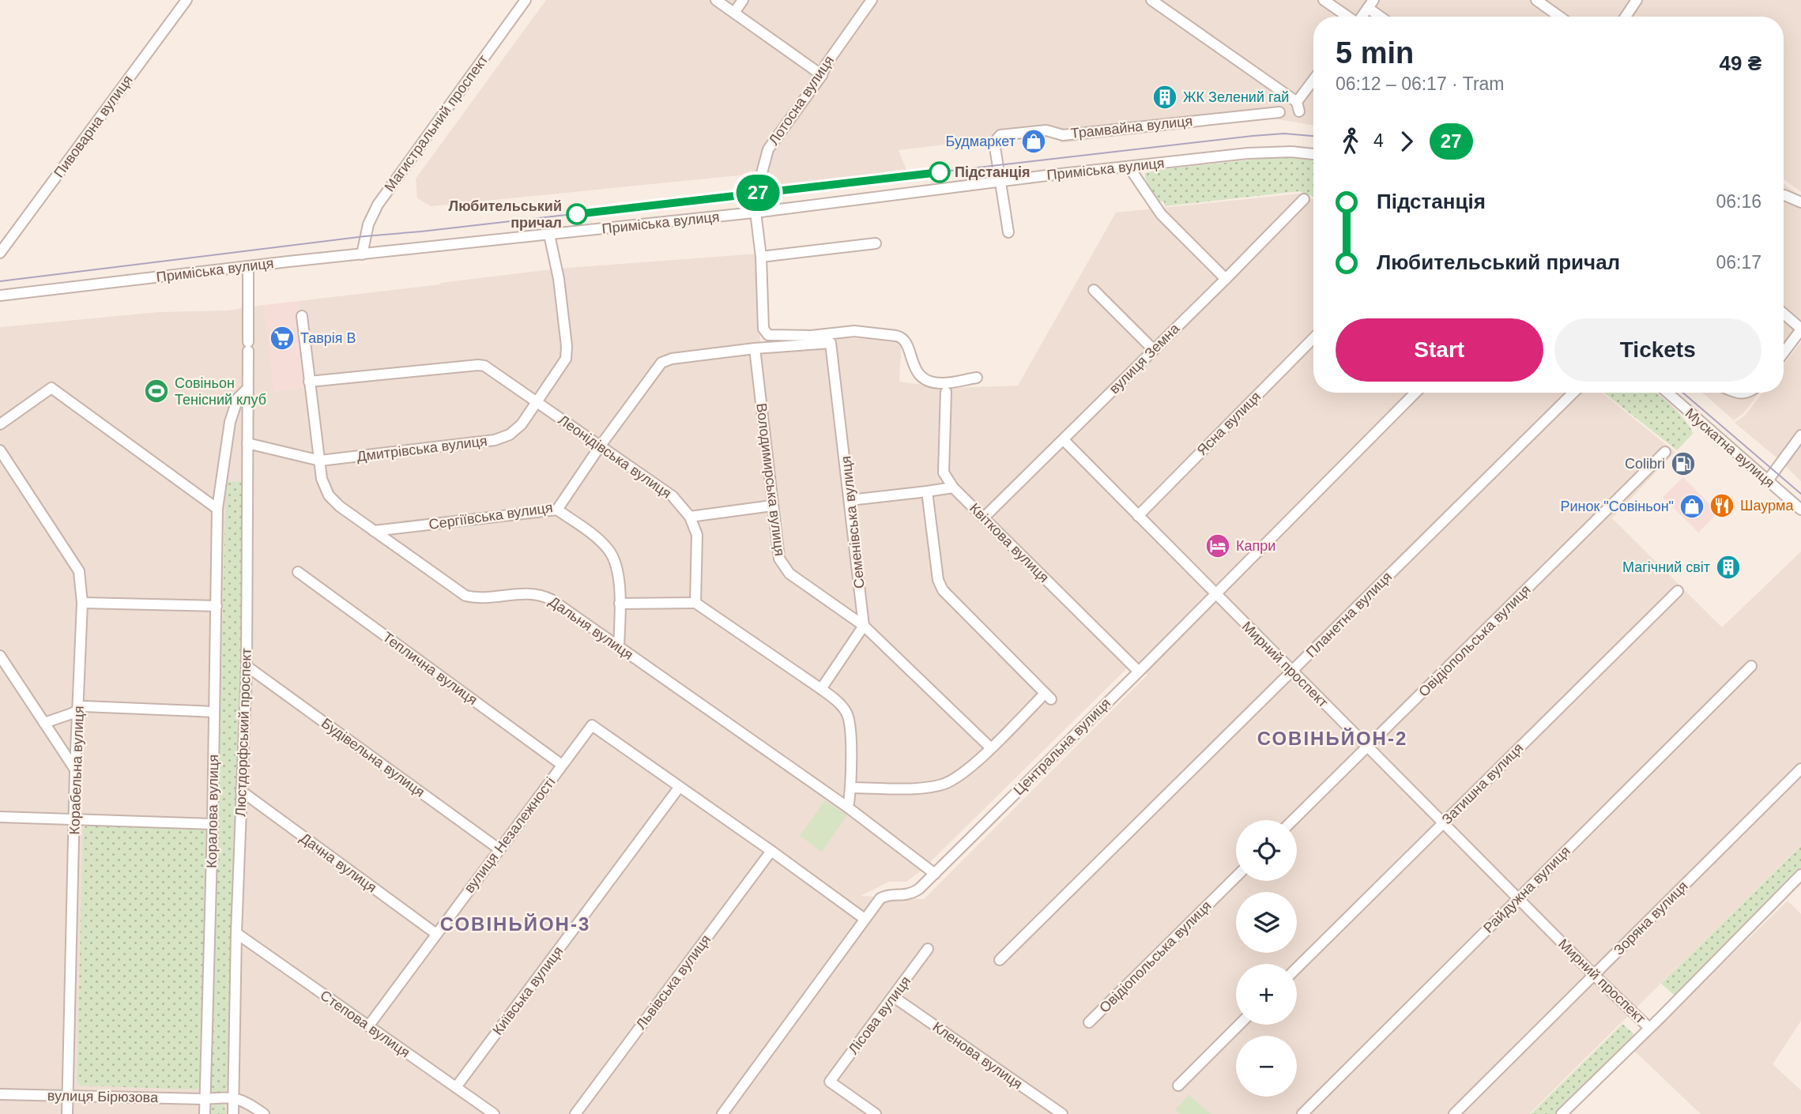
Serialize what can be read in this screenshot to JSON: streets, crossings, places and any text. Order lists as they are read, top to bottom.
{
  "streets": {
    "street": [
      "Лотосна вулиця",
      "Магистральний проспект",
      "Пивоварна вулиця",
      "Трамвайна вулиця",
      "Приміська вулиця",
      "вулиця Земна",
      "Ясна вулиця",
      "Мускатна вулиця",
      "Дмитрівська вулиця",
      "Леонідівська вулиця",
      "Володимирська вулиця",
      "Сергіївська вулиця",
      "Семенівська вулиця",
      "Квіткова вулиця",
      "Планетна вулиця",
      "Дальня вулиця",
      "Овідіопольська вулиця",
      "Мирний проспект",
      "Теплична вулиця",
      "Люстдорфський проспект",
      "Центральна вулиця",
      "Будівельна вулиця",
      "Корабельна вулиця",
      "Затишна вулиця",
      "Коралова вулиця",
      "вулиця Незалежності",
      "Дачна вулиця",
      "Райдужна вулиця",
      "Зоряна вулиця",
      "Львівська вулиця",
      "Київська вулиця",
      "Лісова вулиця",
      "Степова вулиця",
      "Кленова вулиця",
      "вулиця Бірюзова"
    ]
  },
  "crossings": [
    ["Лотосна вулиця", "Приміська вулиця"],
    ["Магистральний проспект", "Приміська вулиця"],
    ["Трамвайна вулиця", "Приміська вулиця"],
    ["Приміська вулиця", "Дмитрівська вулиця"],
    ["Приміська вулиця", "Люстдорфський проспект"],
    ["вулиця Земна", "Квіткова вулиця"],
    ["вулиця Земна", "Мирний проспект"],
    ["Ясна вулиця", "Мирний проспект"],
    ["Дмитрівська вулиця", "Леонідівська вулиця"],
    ["Дмитрівська вулиця", "Дальня вулиця"],
    ["Дмитрівська вулиця", "Люстдорфський проспект"],
    ["Леонідівська вулиця", "Сергіївська вулиця"],
    ["Леонідівська вулиця", "Дальня вулиця"],
    ["Володимирська вулиця", "Сергіївська вулиця"],
    ["Володимирська вулиця", "Семенівська вулиця"],
    ["Сергіївська вулиця", "Семенівська вулиця"],
    ["Сергіївська вулиця", "Дальня вулиця"],
    ["Квіткова вулиця", "Центральна вулиця"],
    ["Планетна вулиця", "Мирний проспект"],
    ["Дальня вулиця", "Центральна вулиця"],
    ["Овідіопольська вулиця", "Мирний проспект"],
    ["Мирний проспект", "Центральна вулиця"],
    ["Мирний проспект", "Затишна вулиця"],
    ["Мирний проспект", "Райдужна вулиця"],
    ["Мирний проспект", "Зоряна вулиця"],
    ["Теплична вулиця", "вулиця Незалежності"],
    ["Люстдорфський проспект", "Будівельна вулиця"],
    ["Люстдорфський проспект", "Коралова вулиця"],
    ["Люстдорфський проспект", "Дачна вулиця"],
    ["Люстдорфський проспект", "Степова вулиця"],
    ["Люстдорфський проспект", "вулиця Бірюзова"],
    ["Будівельна вулиця", "вулиця Незалежності"],
    ["Корабельна вулиця", "вулиця Бірюзова"],
    ["Коралова вулиця", "вулиця Бірюзова"],
    ["вулиця Незалежності", "Дачна вулиця"],
    ["вулиця Незалежності", "Київська вулиця"],
    ["вулиця Незалежності", "Степова вулиця"],
    ["Київська вулиця", "Степова вулиця"],
    ["Лісова вулиця", "Кленова вулиця"]
  ],
  "districts": ["СОВІНЬЙОН-2", "СОВІНЬЙОН-3"],
  "places": {
    "building": ["ЖК Зелений гай", "Магічний світ"],
    "shop": ["Будмаркет", "Ринок \"Совіньон\""],
    "other": ["Підстанція", "Любительський причал"],
    "supermarket": ["Таврія В"],
    "sports": ["Совіньон Тенісний клуб"],
    "fuel station": ["Colibri"],
    "restaurant": ["Шаурма"],
    "hotel": ["Капри"]
  },
  "lines": ["tram line 27"],
  "page": {
    "on_map": "27",
    "heading": ["5 min", "06:12 – 06:17 · Tram", "49 ₴"],
    "legs": ["4", "27"],
    "list": [
      {
        "name": "Підстанція",
        "value": "06:16"
      },
      {
        "name": "Любительський причал",
        "value": "06:17"
      }
    ],
    "buttons": ["Start", "Tickets"],
    "map_buttons": ["+", "−"]
  }
}
